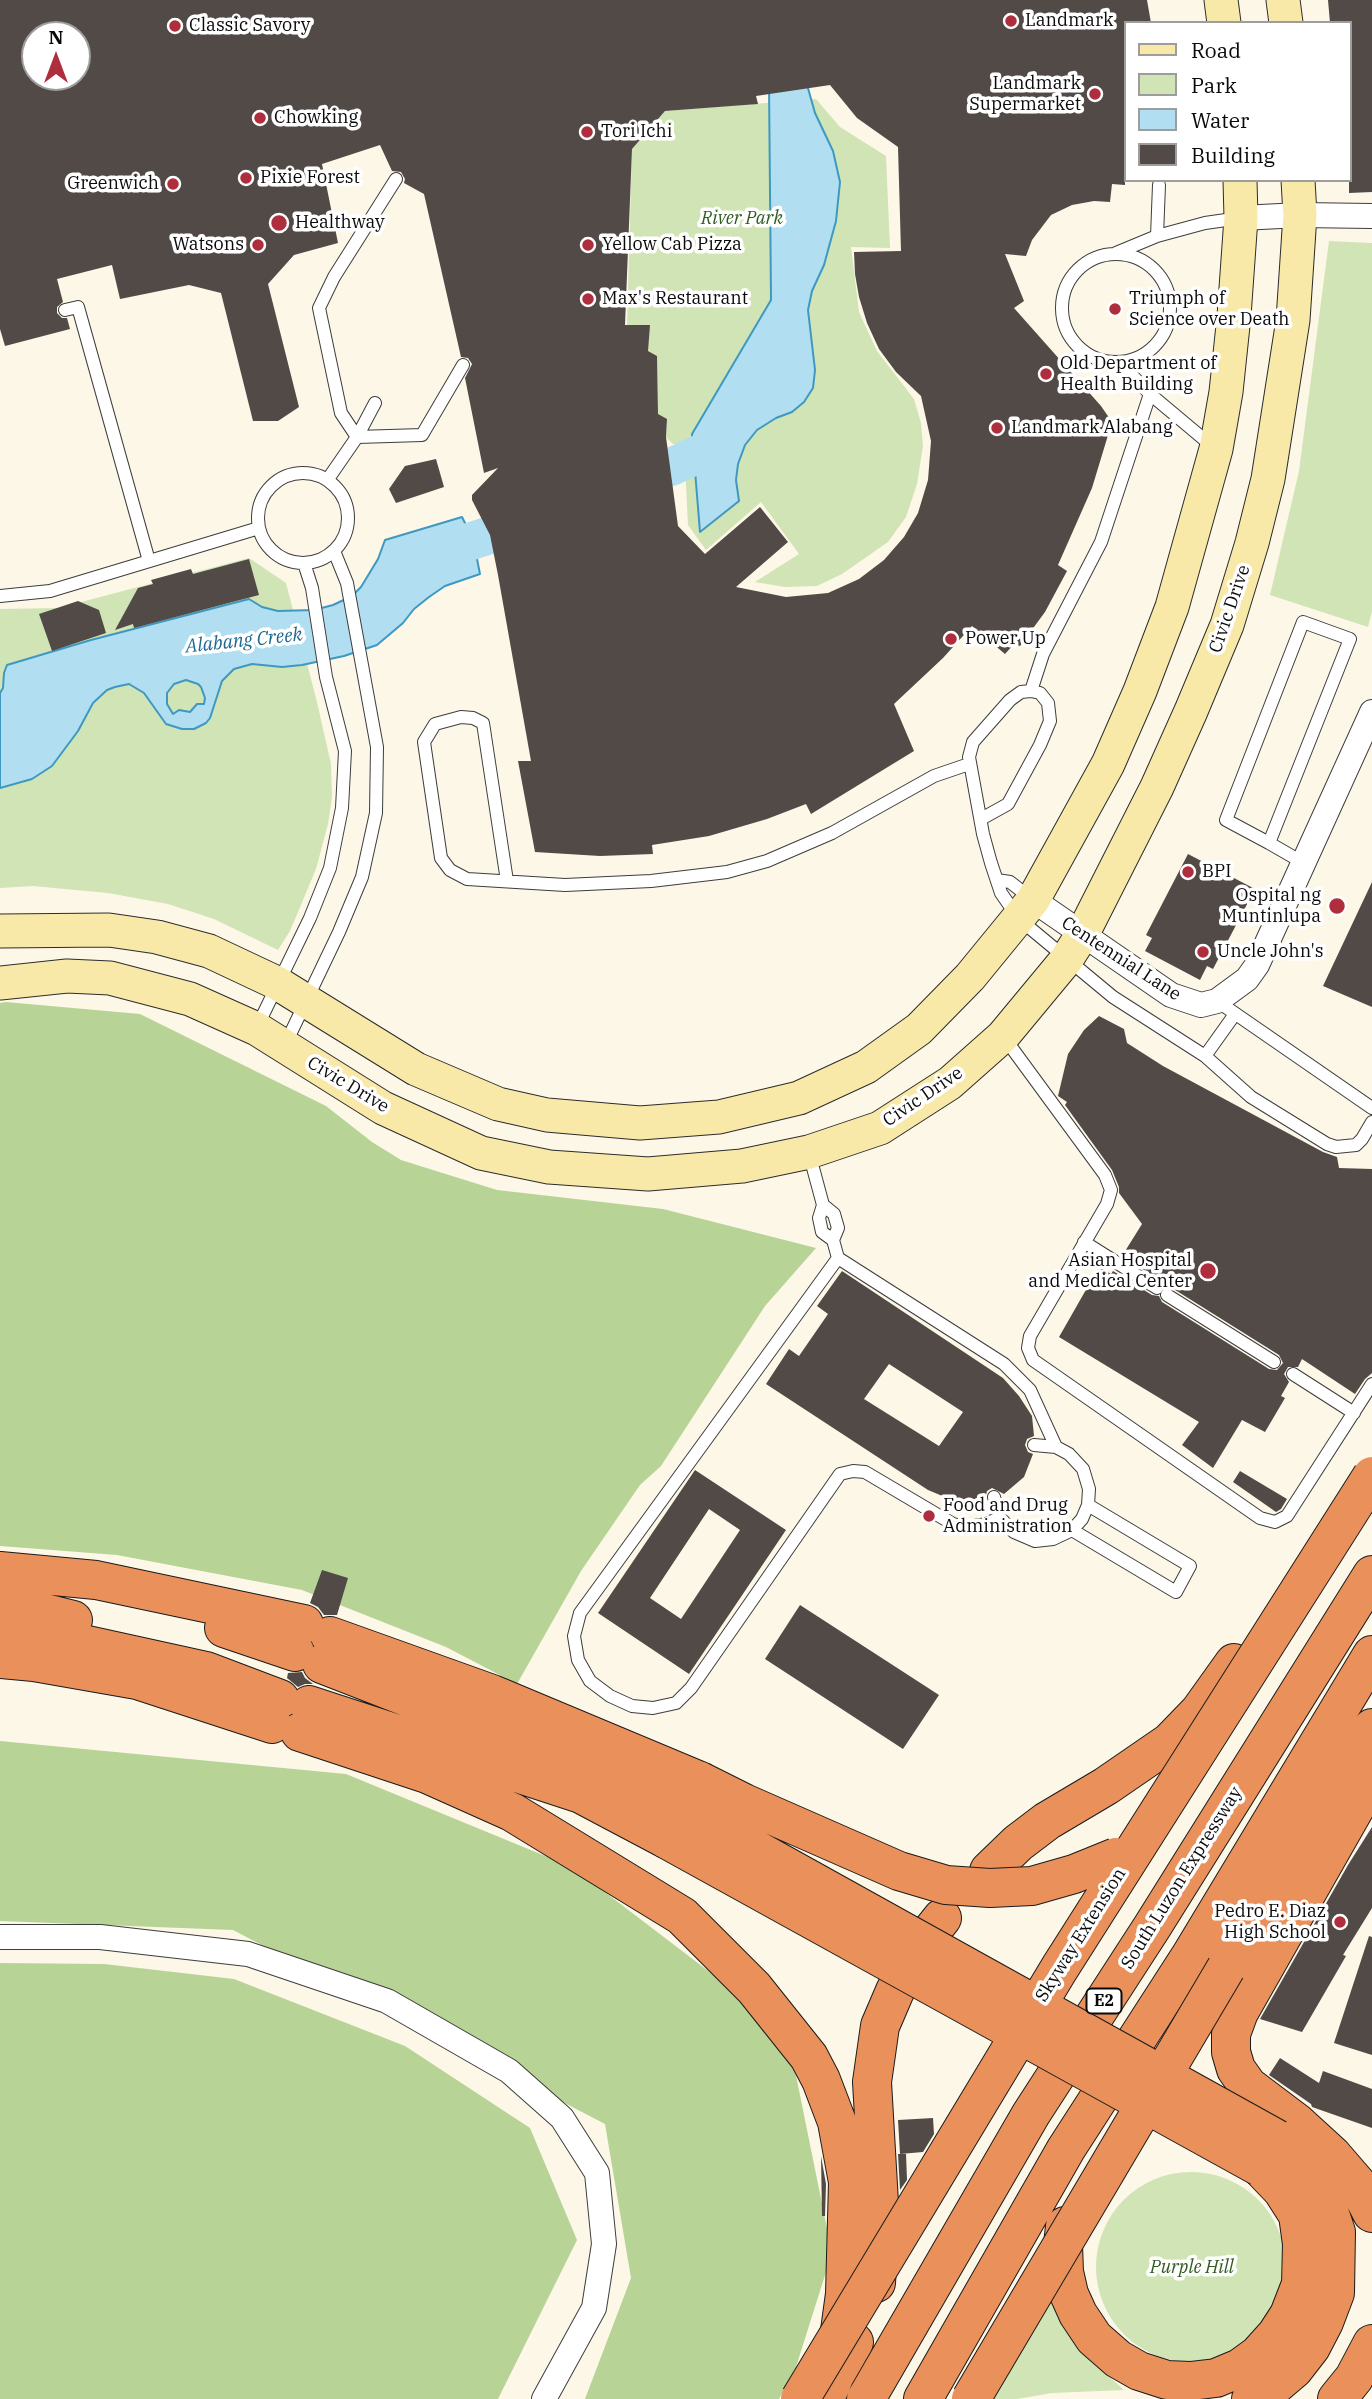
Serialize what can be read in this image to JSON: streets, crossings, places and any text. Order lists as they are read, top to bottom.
{
  "streets": {
    "highway": ["South Luzon Expressway", "Skyway Extension", "E2"],
    "main road": ["Civic Drive"],
    "street": ["Centennial Lane"]
  },
  "crossings": [
    ["Civic Drive", "Centennial Lane"]
  ],
  "water": ["Alabang Creek"],
  "parks": ["River Park", "Purple Hill"],
  "places": [
    "Landmark",
    "Classic Savory",
    "Landmark Supermarket",
    "Chowking",
    "Tori Ichi",
    "Pixie Forest",
    "Greenwich",
    "Healthway",
    "Watsons",
    "Yellow Cab Pizza",
    "Max's Restaurant",
    "Triumph of Science over Death",
    "Old Department of Health Building",
    "Landmark Alabang",
    "Power Up",
    "BPI",
    "Ospital ng Muntinlupa",
    "Uncle John's",
    "Asian Hospital and Medical Center",
    "Food and Drug Administration",
    "Pedro E. Diaz High School"
  ],
  "legend": [
    "Road",
    "Park",
    "Water",
    "Building"
  ],
  "north": "top"
}
